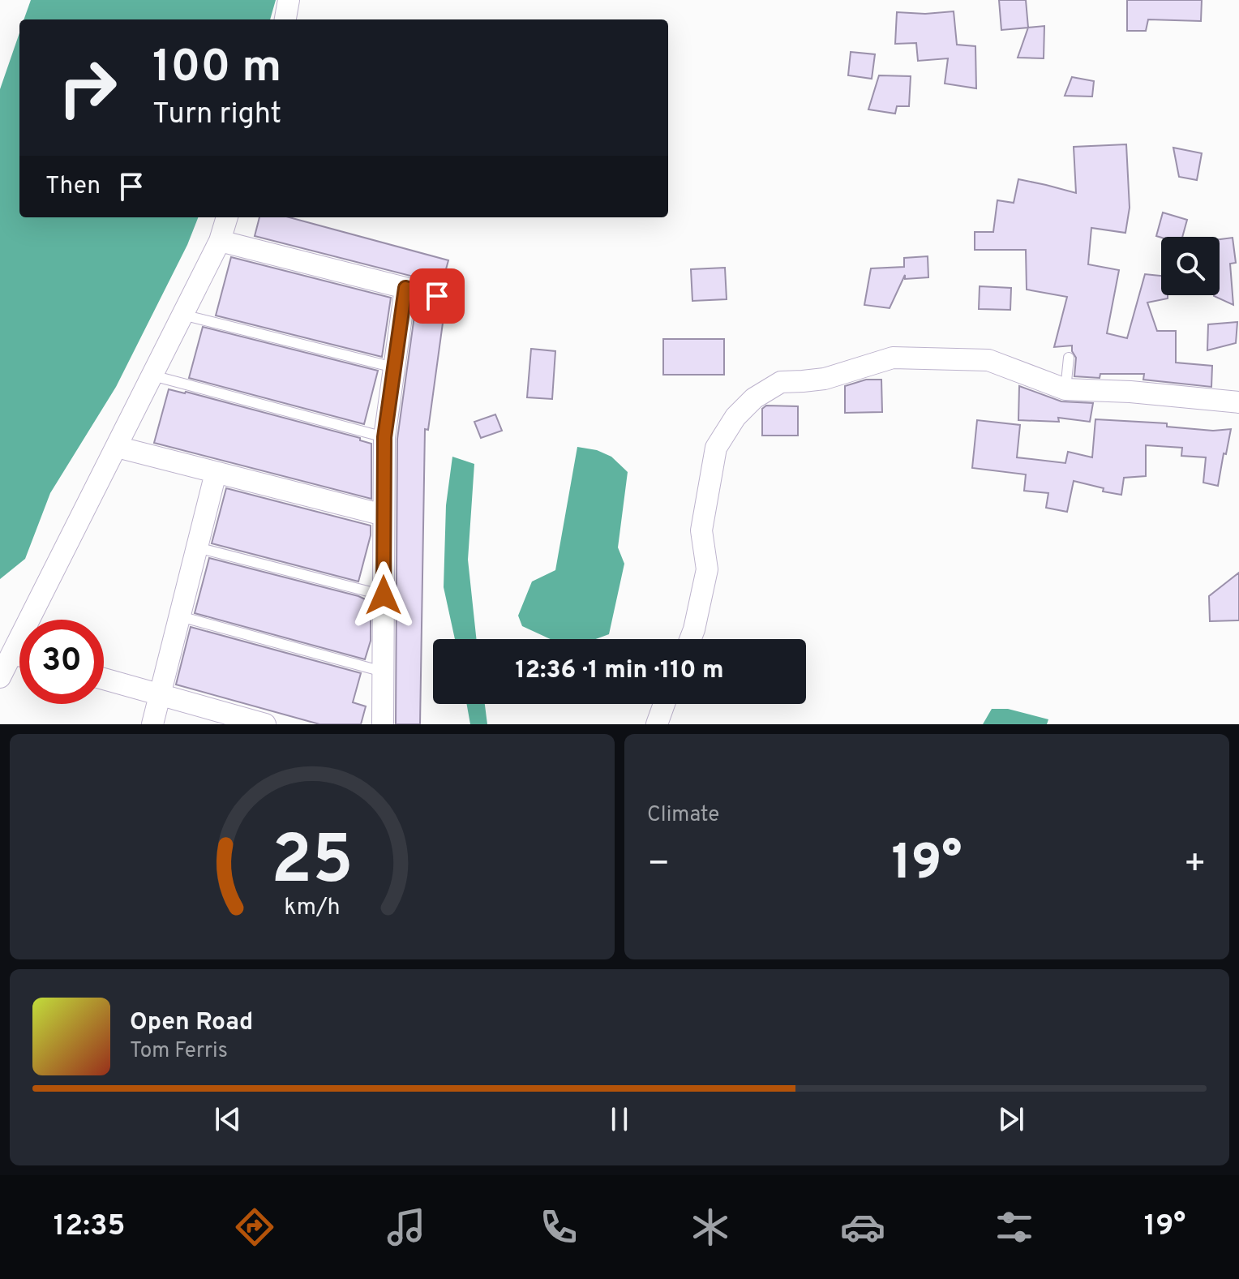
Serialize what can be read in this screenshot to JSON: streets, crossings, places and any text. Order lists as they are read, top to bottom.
{
  "page": {
    "turn": ["100 m", "Turn right"],
    "then": "Then",
    "limit": "30",
    "trip": "12:36 · 1 min · 110 m",
    "tile": "Climate",
    "heat": ["−", "19°", "+"],
    "song": ["Open Road", "Tom Ferris"],
    "tabs": ["12:35", "19°"],
    "gauge": ["25", "km/h"]
  }
}
